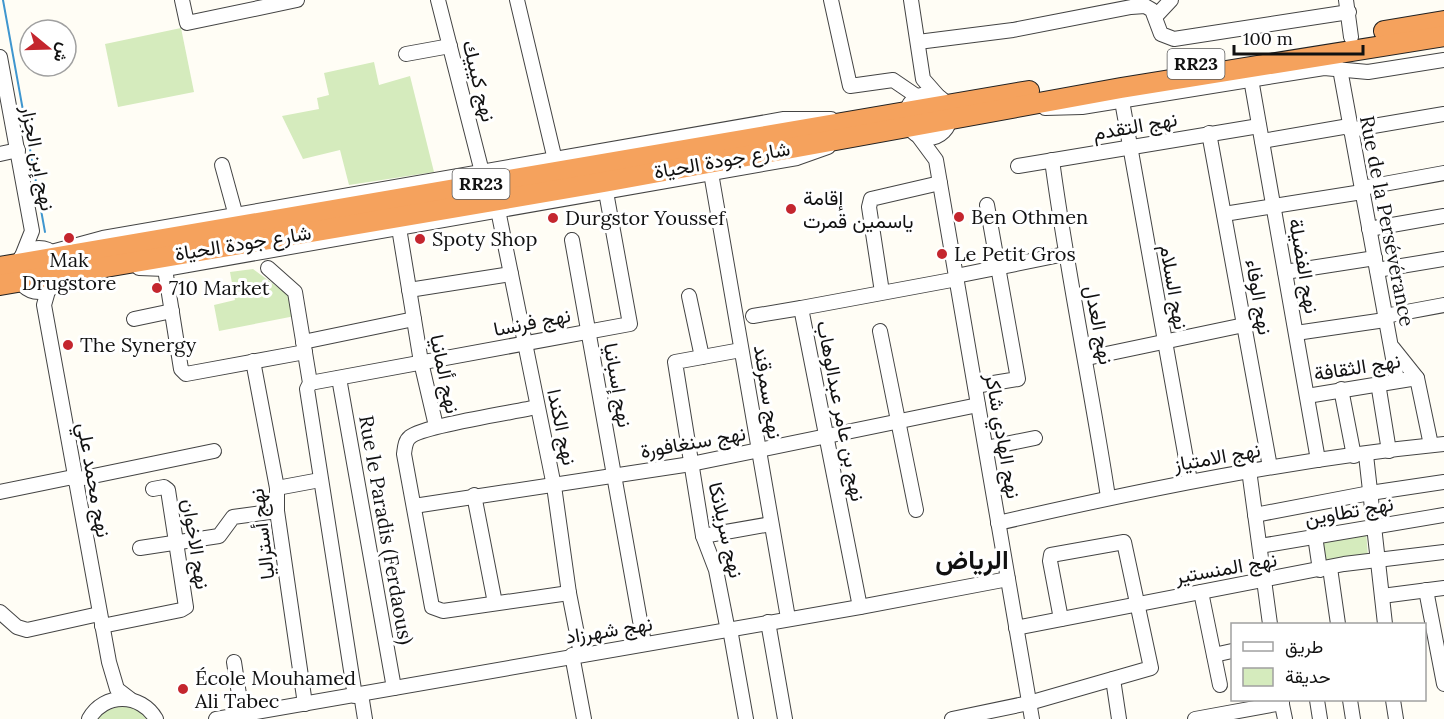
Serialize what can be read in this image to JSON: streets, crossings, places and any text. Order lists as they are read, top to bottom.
{
  "streets": {
    "highway": ["RR23", "شارع جودة الحياة"],
    "street": [
      "نهج كيبيك",
      "نهج التقدم",
      "نهج إبن الجزار",
      "Rue de la Persévérance",
      "نهج الفضيلة",
      "نهج السلام",
      "نهج الوفاء",
      "نهج فرنسا",
      "نهج العدل",
      "نهج الثقافة",
      "نهج ألمانيا",
      "نهج إسبانيا",
      "نهج سمرقند",
      "نهج بن عامر عبدالوهاب",
      "نهج الكندا",
      "نهج الهادي شاكر",
      "نهج سنغافورة",
      "نهج الامتياز",
      "نهج محمد علي",
      "نهج تطاوين",
      "Rue le Paradis (Ferdaous)",
      "نهج سريلانكا",
      "نهج أستراليا",
      "نهج الاخوان",
      "نهج المنستير",
      "نهج شهرزاد"
    ]
  },
  "crossings": [
    ["نهج التقدم", "نهج الفضيلة"],
    ["نهج التقدم", "نهج السلام"],
    ["نهج التقدم", "نهج الوفاء"],
    ["نهج التقدم", "نهج العدل"],
    ["شارع جودة الحياة", "نهج محمد علي"],
    ["Rue de la Persévérance", "نهج الثقافة"],
    ["نهج الفضيلة", "نهج الثقافة"],
    ["نهج الفضيلة", "نهج الامتياز"],
    ["نهج السلام", "نهج الامتياز"],
    ["نهج الوفاء", "نهج الامتياز"],
    ["نهج فرنسا", "نهج ألمانيا"],
    ["نهج فرنسا", "نهج إسبانيا"],
    ["نهج فرنسا", "نهج الكندا"],
    ["نهج فرنسا", "Rue le Paradis (Ferdaous)"],
    ["نهج العدل", "نهج بن عامر عبدالوهاب"],
    ["نهج العدل", "نهج الامتياز"],
    ["نهج الثقافة", "نهج الامتياز"],
    ["نهج ألمانيا", "نهج الكندا"],
    ["نهج إسبانيا", "نهج سنغافورة"],
    ["نهج إسبانيا", "نهج شهرزاد"],
    ["نهج سمرقند", "نهج سنغافورة"],
    ["نهج سمرقند", "نهج سريلانكا"],
    ["نهج سمرقند", "نهج شهرزاد"],
    ["نهج بن عامر عبدالوهاب", "نهج الهادي شاكر"],
    ["نهج بن عامر عبدالوهاب", "نهج سنغافورة"],
    ["نهج بن عامر عبدالوهاب", "نهج شهرزاد"],
    ["نهج الكندا", "نهج سنغافورة"],
    ["نهج الكندا", "نهج شهرزاد"],
    ["نهج الهادي شاكر", "نهج سنغافورة"],
    ["نهج الهادي شاكر", "نهج الامتياز"],
    ["نهج الهادي شاكر", "نهج المنستير"],
    ["نهج الهادي شاكر", "نهج شهرزاد"],
    ["نهج سنغافورة", "نهج سريلانكا"],
    ["نهج محمد علي", "نهج الاخوان"],
    ["Rue le Paradis (Ferdaous)", "نهج شهرزاد"],
    ["نهج سريلانكا", "نهج شهرزاد"],
    ["نهج أستراليا", "نهج شهرزاد"]
  ],
  "districts": ["الرياض"],
  "places": [
    "إقامة ياسمين قمرت",
    "Ben Othmen",
    "Durgstor Youssef",
    "Mak Drugstore",
    "Spoty Shop",
    "Le Petit Gros",
    "710 Market",
    "The Synergy",
    "École Mouhamed Ali Tabec"
  ],
  "legend": ["طريق", "حديقة"],
  "scale_bar": "100 m",
  "north": "right"
}
